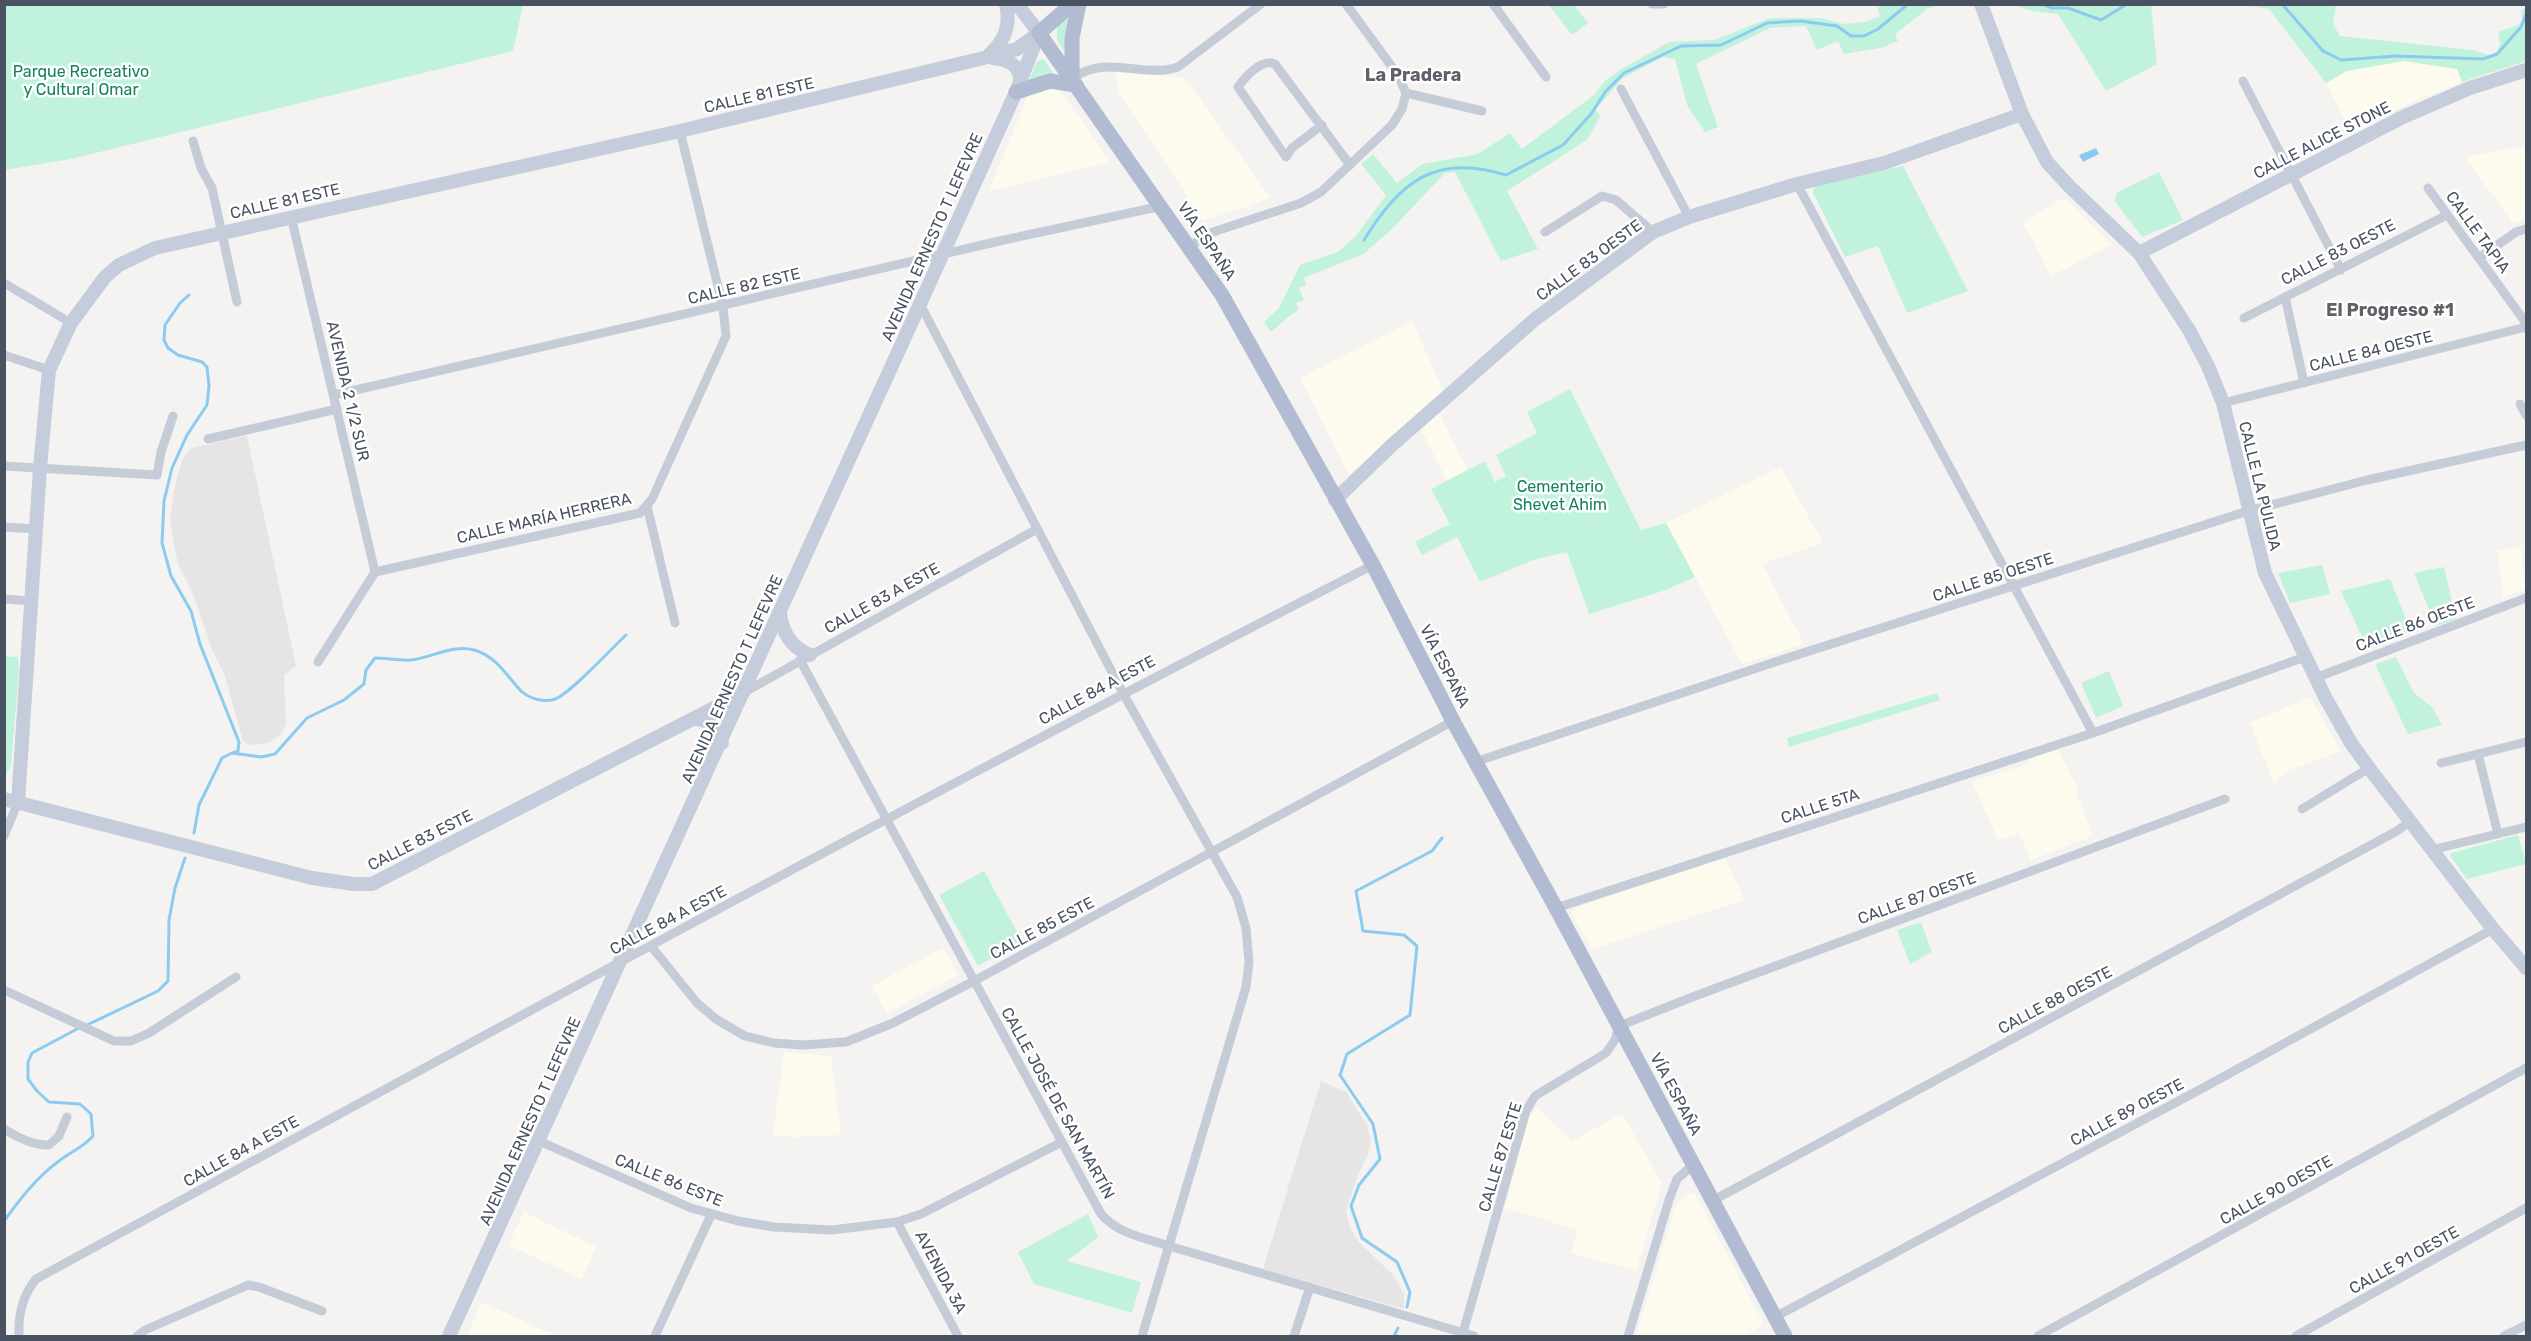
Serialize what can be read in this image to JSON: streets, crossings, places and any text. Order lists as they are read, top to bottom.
{
  "streets": {
    "main road": ["VÍA ESPAÑA"],
    "street": [
      "CALLE 81 ESTE",
      "CALLE ALICE STONE",
      "CALLE TAPIA",
      "AVENIDA ERNESTO T LEFEVRE",
      "CALLE 83 OESTE",
      "CALLE 82 ESTE",
      "CALLE 84 OESTE",
      "AVENIDA 2 1/2 SUR",
      "CALLE LA PULIDA",
      "CALLE MARÍA HERRERA",
      "CALLE 85 OESTE",
      "CALLE 83 A ESTE",
      "CALLE 86 OESTE",
      "CALLE 84 A ESTE",
      "CALLE 5TA",
      "CALLE 83 ESTE",
      "CALLE 87 OESTE",
      "CALLE 85 ESTE",
      "CALLE 88 OESTE",
      "CALLE JOSÉ DE SAN MARTÍN",
      "CALLE 89 OESTE",
      "CALLE 87 ESTE",
      "CALLE 86 ESTE",
      "CALLE 90 OESTE",
      "CALLE 91 OESTE",
      "AVENIDA 3A"
    ]
  },
  "crossings": [
    ["CALLE 81 ESTE", "AVENIDA ERNESTO T LEFEVRE"],
    ["CALLE 81 ESTE", "VÍA ESPAÑA"],
    ["CALLE 81 ESTE", "AVENIDA 2 1/2 SUR"],
    ["CALLE 81 ESTE", "CALLE MARÍA HERRERA"],
    ["CALLE 81 ESTE", "CALLE 83 ESTE"],
    ["CALLE ALICE STONE", "CALLE LA PULIDA"],
    ["CALLE TAPIA", "CALLE 83 OESTE"],
    ["CALLE TAPIA", "CALLE 84 OESTE"],
    ["AVENIDA ERNESTO T LEFEVRE", "VÍA ESPAÑA"],
    ["AVENIDA ERNESTO T LEFEVRE", "CALLE 82 ESTE"],
    ["AVENIDA ERNESTO T LEFEVRE", "CALLE 83 A ESTE"],
    ["AVENIDA ERNESTO T LEFEVRE", "CALLE 84 A ESTE"],
    ["AVENIDA ERNESTO T LEFEVRE", "CALLE 83 ESTE"],
    ["AVENIDA ERNESTO T LEFEVRE", "CALLE 86 ESTE"],
    ["VÍA ESPAÑA", "CALLE 83 OESTE"],
    ["VÍA ESPAÑA", "CALLE 82 ESTE"],
    ["VÍA ESPAÑA", "CALLE 85 OESTE"],
    ["VÍA ESPAÑA", "CALLE 84 A ESTE"],
    ["VÍA ESPAÑA", "CALLE 5TA"],
    ["VÍA ESPAÑA", "CALLE 87 OESTE"],
    ["VÍA ESPAÑA", "CALLE 85 ESTE"],
    ["VÍA ESPAÑA", "CALLE 88 OESTE"],
    ["VÍA ESPAÑA", "CALLE 89 OESTE"],
    ["VÍA ESPAÑA", "CALLE 87 ESTE"],
    ["CALLE 83 OESTE", "CALLE LA PULIDA"],
    ["CALLE 82 ESTE", "AVENIDA 2 1/2 SUR"],
    ["CALLE 82 ESTE", "CALLE MARÍA HERRERA"],
    ["CALLE 84 OESTE", "CALLE LA PULIDA"],
    ["AVENIDA 2 1/2 SUR", "CALLE MARÍA HERRERA"],
    ["CALLE LA PULIDA", "CALLE 85 OESTE"],
    ["CALLE LA PULIDA", "CALLE 86 OESTE"],
    ["CALLE LA PULIDA", "CALLE 88 OESTE"],
    ["CALLE LA PULIDA", "CALLE 89 OESTE"],
    ["CALLE 83 A ESTE", "CALLE 83 ESTE"],
    ["CALLE 83 A ESTE", "CALLE JOSÉ DE SAN MARTÍN"],
    ["CALLE 84 A ESTE", "CALLE 85 ESTE"],
    ["CALLE 84 A ESTE", "CALLE JOSÉ DE SAN MARTÍN"],
    ["CALLE 87 OESTE", "CALLE 87 ESTE"],
    ["CALLE 85 ESTE", "CALLE JOSÉ DE SAN MARTÍN"],
    ["CALLE JOSÉ DE SAN MARTÍN", "CALLE 87 ESTE"],
    ["CALLE JOSÉ DE SAN MARTÍN", "CALLE 86 ESTE"],
    ["CALLE 86 ESTE", "AVENIDA 3A"]
  ],
  "districts": ["La Pradera", "El Progreso #1"],
  "parks": ["Parque Recreativo y Cultural Omar", "Cementerio Shevet Ahim"]
}
